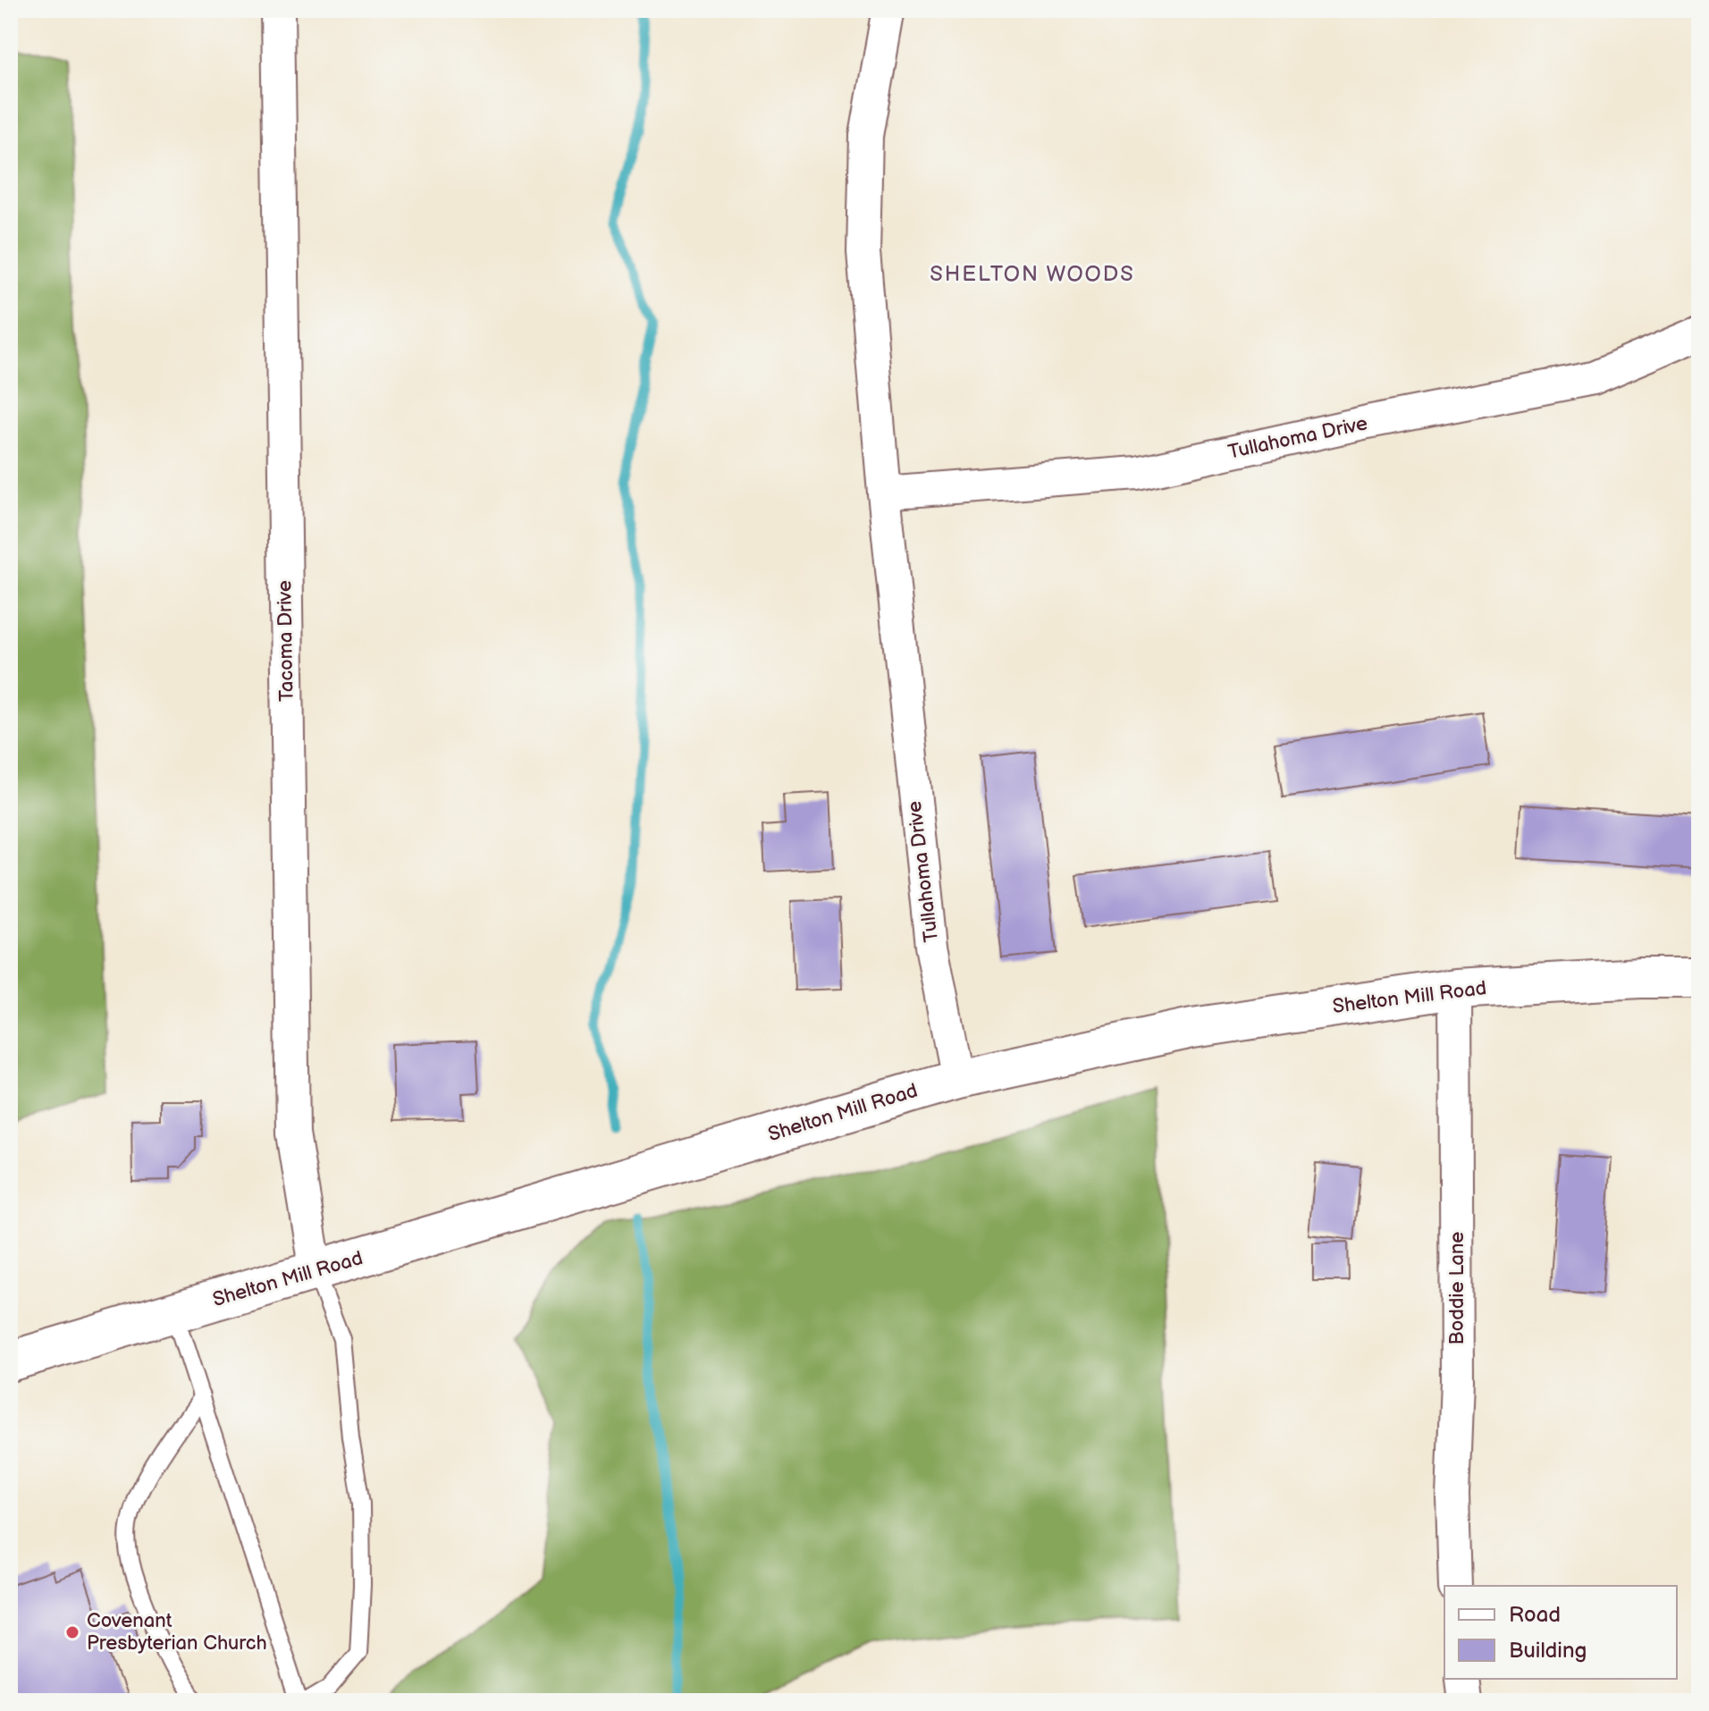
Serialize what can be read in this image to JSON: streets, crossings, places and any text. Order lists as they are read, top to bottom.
{
  "streets": {
    "street": [
      "Tullahoma Drive",
      "Tacoma Drive",
      "Shelton Mill Road",
      "Boddie Lane"
    ]
  },
  "crossings": [
    ["Tullahoma Drive", "Shelton Mill Road"],
    ["Tacoma Drive", "Shelton Mill Road"],
    ["Shelton Mill Road", "Boddie Lane"]
  ],
  "districts": ["SHELTON WOODS"],
  "places": ["Covenant Presbyterian Church"],
  "legend": ["Road", "Building"]
}
